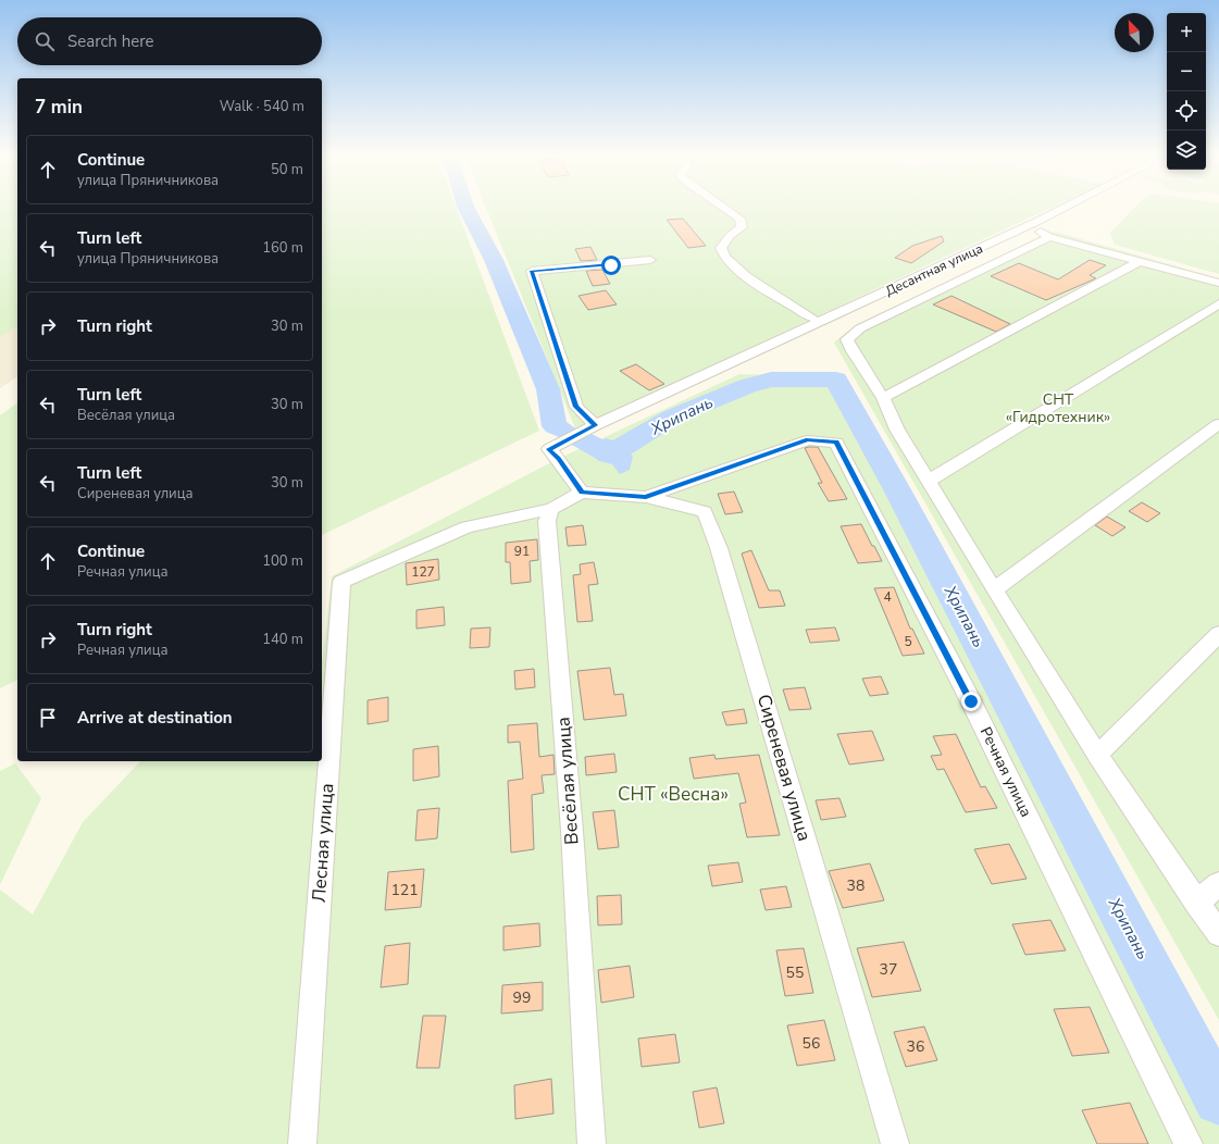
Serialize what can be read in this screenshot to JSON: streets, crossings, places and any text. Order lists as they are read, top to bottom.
{
  "streets": {
    "street": [
      "Десантная улица",
      "Сиреневая улица",
      "Речная улица",
      "Весёлая улица",
      "Лесная улица"
    ]
  },
  "crossings": [
    ["Десантная улица", "Сиреневая улица"],
    ["Сиреневая улица", "Речная улица"],
    ["Весёлая улица", "Лесная улица"]
  ],
  "water": ["Хрипань"],
  "parks": ["СНТ «Гидротехник»", "СНТ «Весна»"],
  "house_numbers": [
    "91",
    "127",
    "4",
    "5",
    "38",
    "121",
    "37",
    "55",
    "99",
    "56",
    "36"
  ],
  "north": "top left",
  "page": {
    "map_buttons": ["+", "−"],
    "search": "Search here",
    "heading": ["7 min", "Walk · 540 m"],
    "list": [
      ["Continue", "улица Пряничникова", "50 m"],
      ["Turn left", "улица Пряничникова", "160 m"],
      ["Turn right", "30 m"],
      ["Turn left", "Весёлая улица", "30 m"],
      ["Turn left", "Сиреневая улица", "30 m"],
      ["Continue", "Речная улица", "100 m"],
      ["Turn right", "Речная улица", "140 m"],
      "Arrive at destination"
    ]
  }
}
